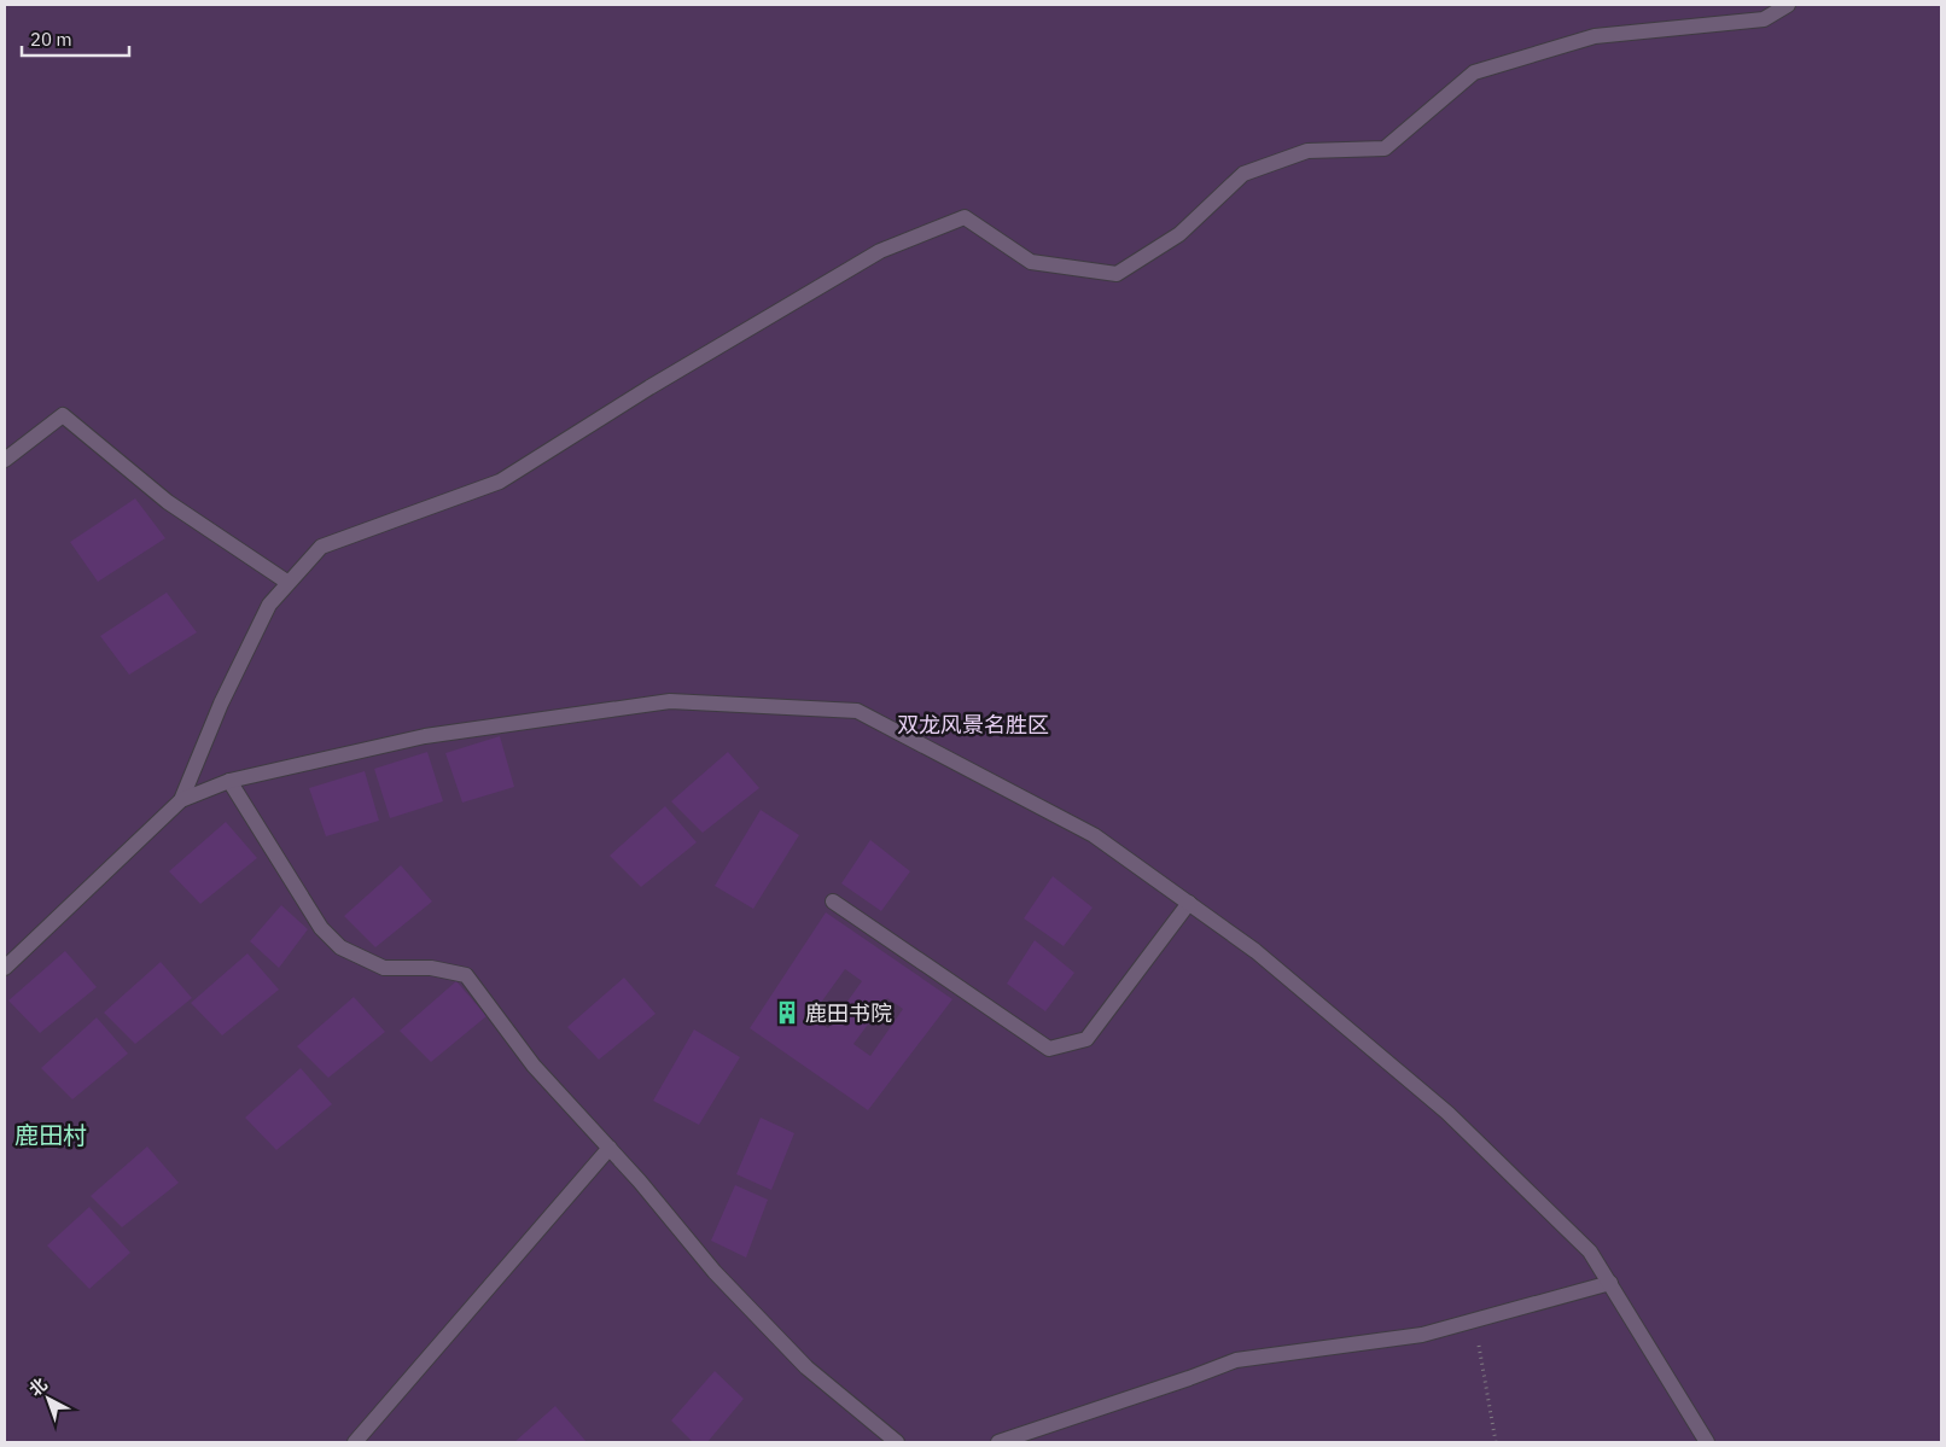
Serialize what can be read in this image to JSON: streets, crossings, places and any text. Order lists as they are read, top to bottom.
{
  "districts": ["鹿田村"],
  "parks": ["双龙风景名胜区"],
  "places": {
    "building": ["鹿田书院"]
  },
  "scale_bar": "20 m",
  "north": "top left"
}
